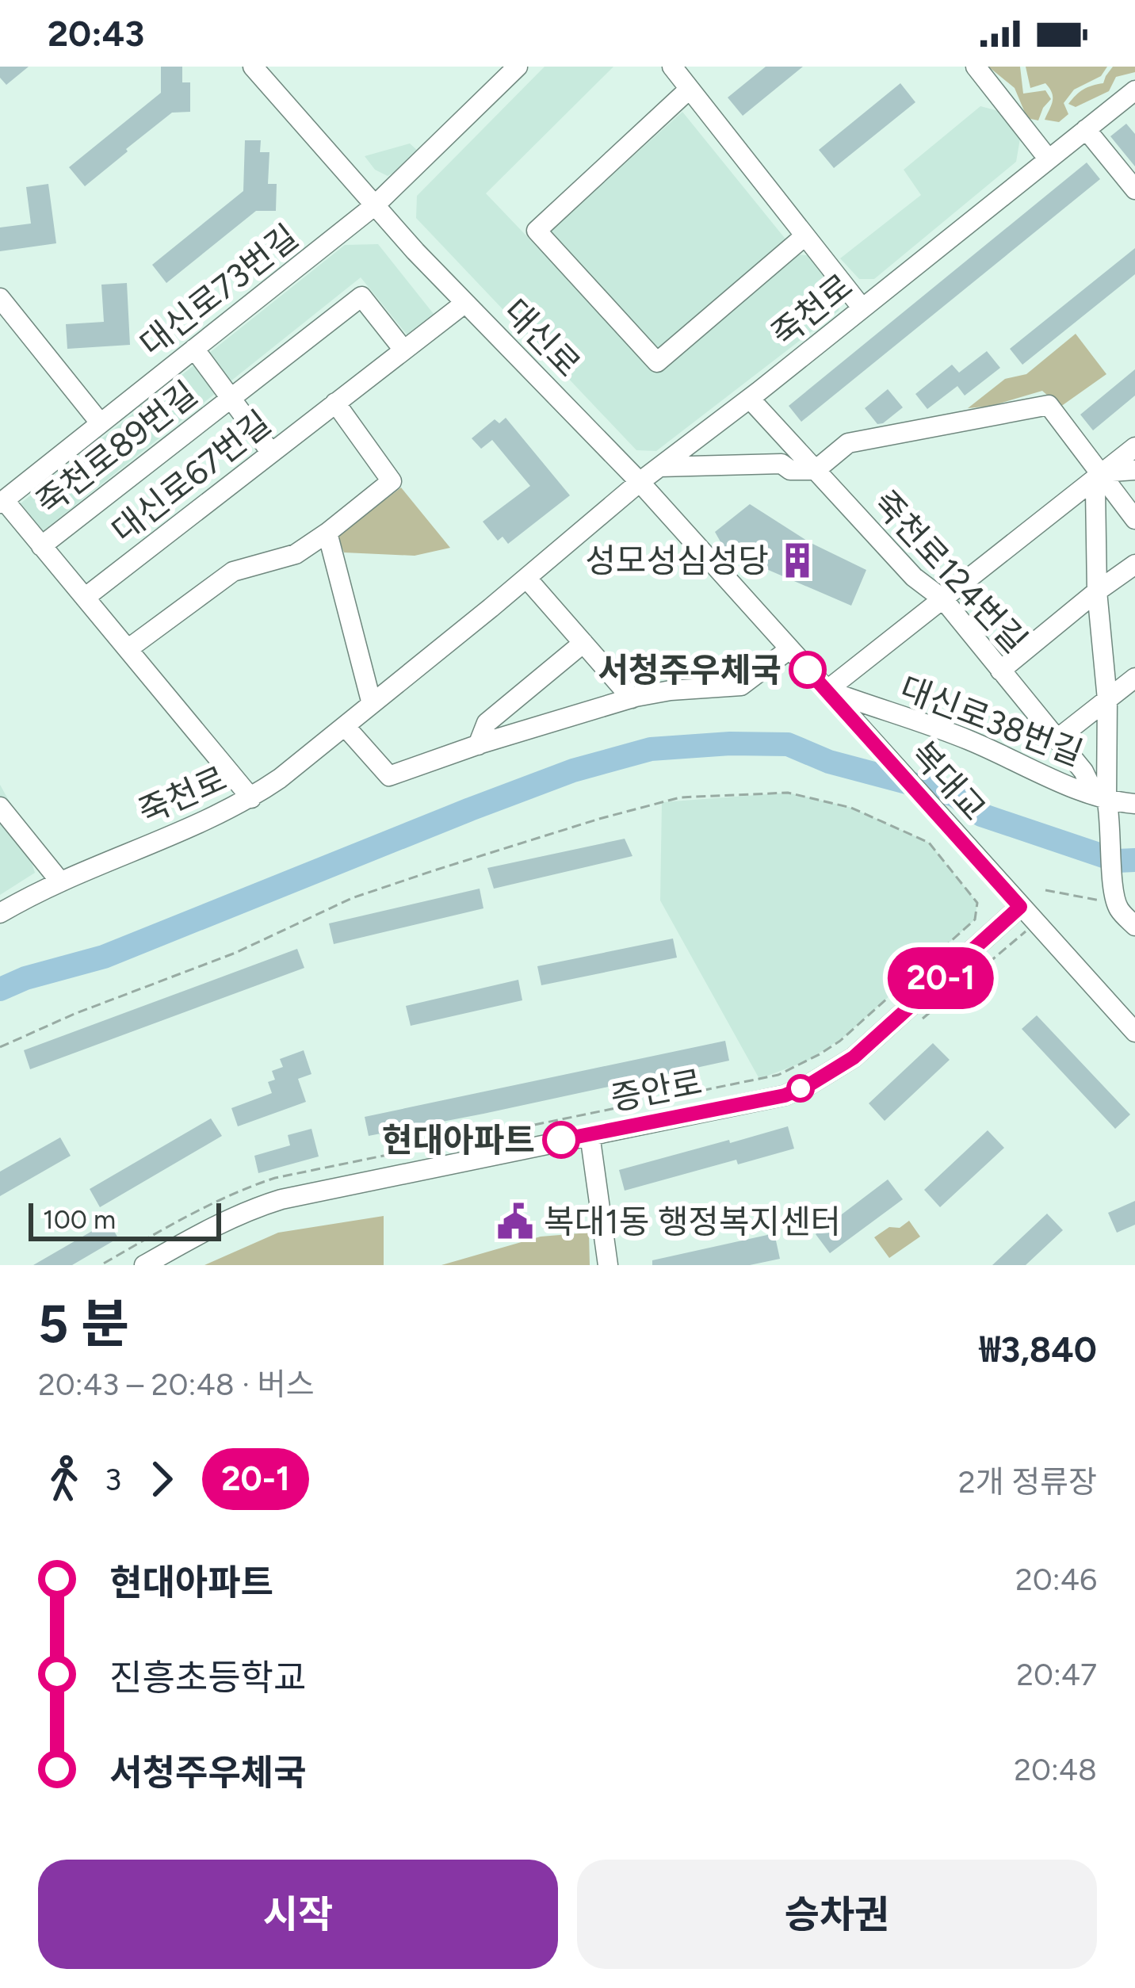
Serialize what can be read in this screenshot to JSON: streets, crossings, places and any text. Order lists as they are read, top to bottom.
{
  "streets": {
    "street": [
      "대신로73번길",
      "죽천로",
      "대신로",
      "죽천로89번길",
      "대신로67번길",
      "죽천로124번길",
      "대신로38번길",
      "복대교",
      "증안로"
    ]
  },
  "crossings": [
    ["대신로73번길", "대신로"],
    ["대신로73번길", "죽천로89번길"],
    ["죽천로", "대신로"],
    ["죽천로", "죽천로89번길"],
    ["죽천로", "죽천로124번길"],
    ["대신로", "대신로67번길"],
    ["대신로", "대신로38번길"],
    ["대신로", "복대교"],
    ["죽천로89번길", "대신로67번길"],
    ["죽천로124번길", "대신로38번길"],
    ["대신로38번길", "복대교"],
    ["복대교", "증안로"]
  ],
  "places": {
    "building": ["성모성심성당"],
    "other": ["서청주우체국", "현대아파트"],
    "public building": ["복대1동 행정복지센터"]
  },
  "lines": ["bus line 20-1"],
  "scale_bar": "100 m",
  "page": {
    "status": "20:43",
    "on_map": "20-1",
    "scale": "100 m",
    "heading": ["5 분", "20:43 – 20:48 · 버스", "₩3,840"],
    "legs": ["3", "20-1", "2개 정류장"],
    "list": [
      {
        "name": "현대아파트",
        "value": "20:46"
      },
      {
        "name": "진흥초등학교",
        "value": "20:47"
      },
      {
        "name": "서청주우체국",
        "value": "20:48"
      }
    ],
    "buttons": ["시작", "승차권"]
  }
}
